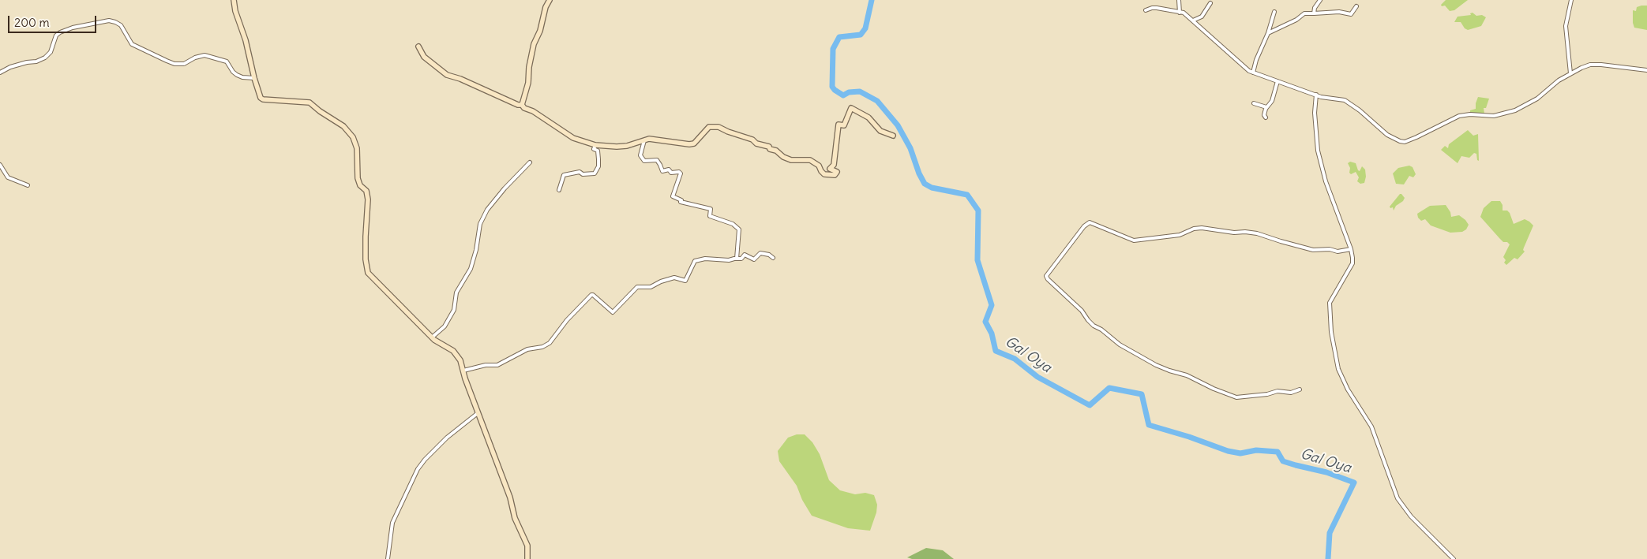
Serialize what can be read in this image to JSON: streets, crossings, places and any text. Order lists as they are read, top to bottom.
{
  "water": ["Gal Oya"],
  "scale_bar": "200 m"
}
